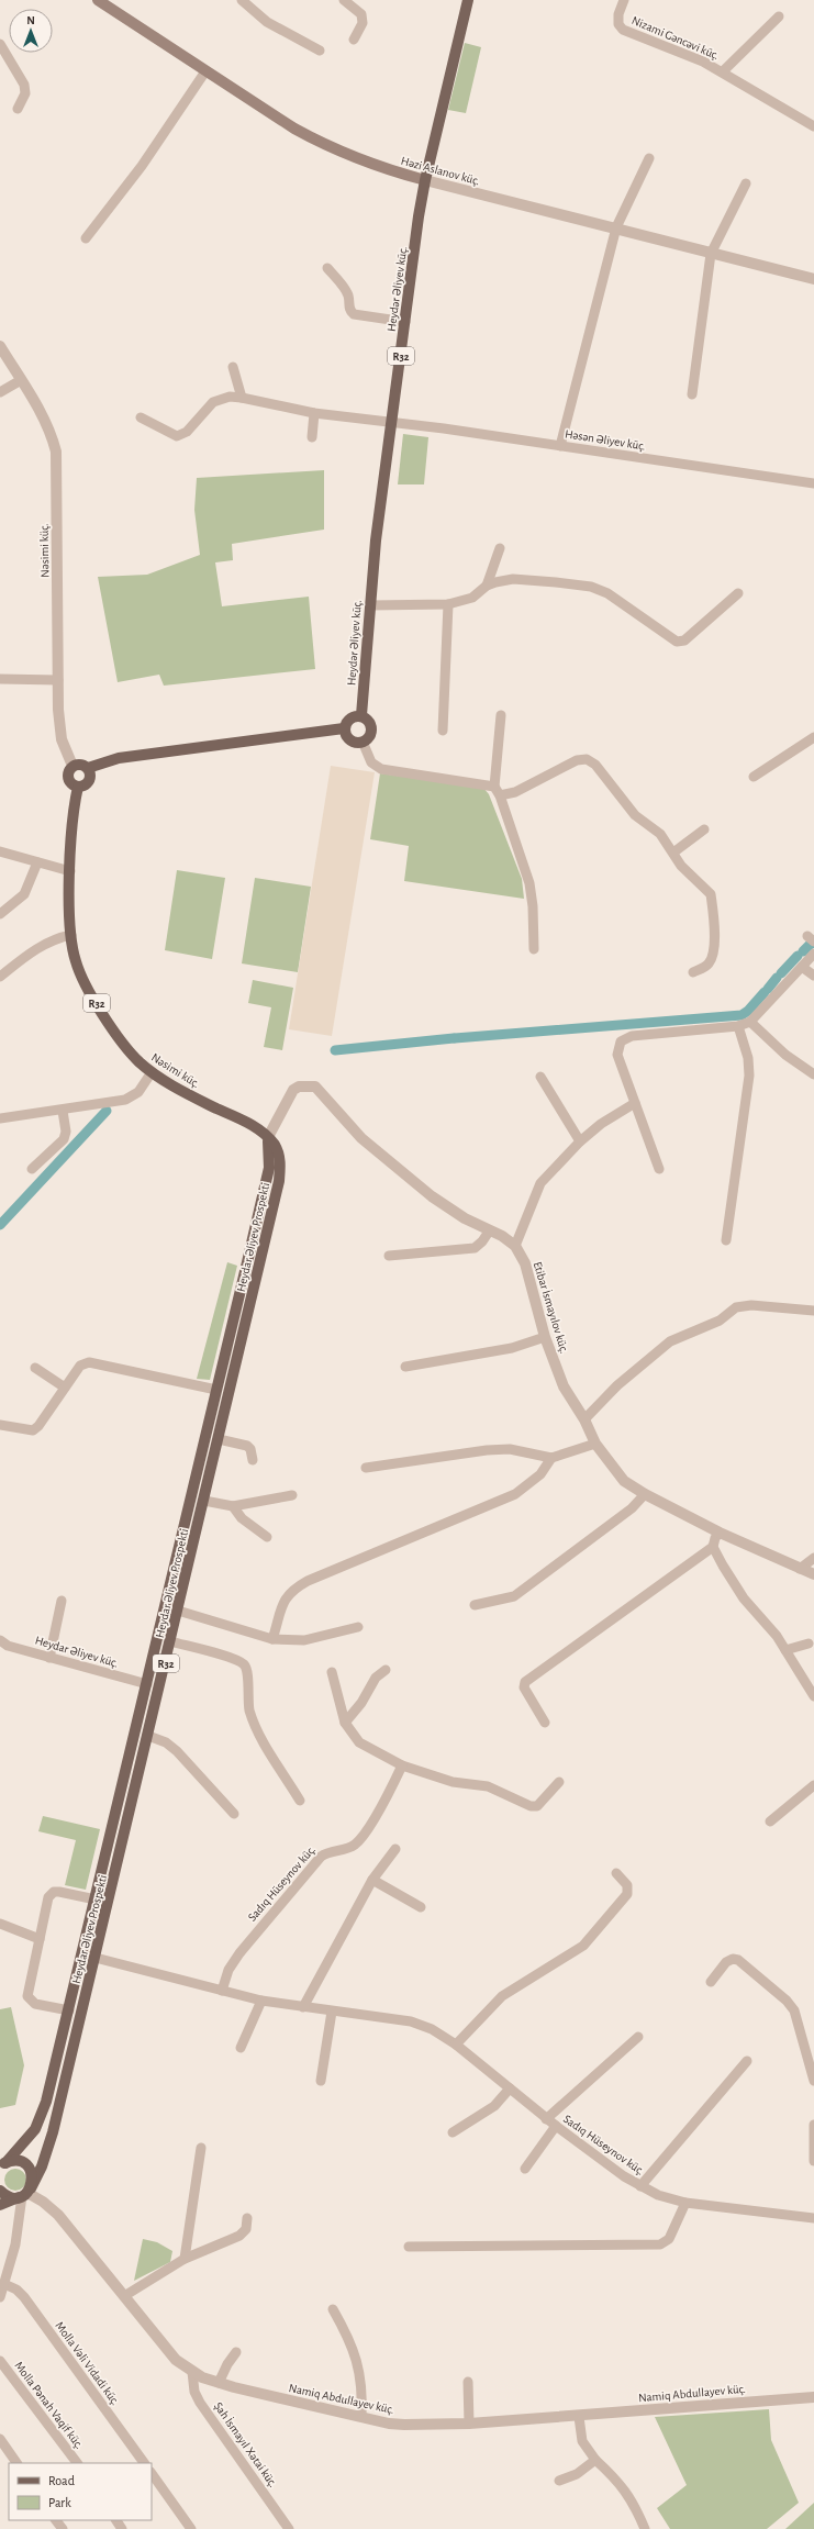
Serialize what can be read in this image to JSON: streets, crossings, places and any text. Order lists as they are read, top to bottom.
{
  "streets": {
    "main road": [
      "Həzi Aslanov küç.",
      "Heydər Əliyev küç.",
      "R32",
      "Nəsimi küç.",
      "Heydar Əliyev Prospekti"
    ],
    "street": [
      "Nizami Gəncəvi küç.",
      "Həsən Əliyev küç.",
      "Etibar İsmayılov küç.",
      "Heydar Əliyev küç.",
      "Sadıq Hüseynov küç.",
      "Molla Vəli Vidadi küç.",
      "Namiq Abdullayev küç.",
      "Molla Pənah Vaqif küç.",
      "Şah İsmayıl Xətai küç."
    ]
  },
  "crossings": [
    ["Həzi Aslanov küç.", "Heydər Əliyev küç."],
    ["Heydər Əliyev küç.", "Həsən Əliyev küç."],
    ["R32", "Nəsimi küç."],
    ["R32", "Heydar Əliyev Prospekti"],
    ["R32", "Etibar İsmayılov küç."],
    ["R32", "Heydar Əliyev küç."],
    ["R32", "Sadıq Hüseynov küç."],
    ["Nəsimi küç.", "Heydar Əliyev Prospekti"],
    ["Nəsimi küç.", "Etibar İsmayılov küç."],
    ["Heydar Əliyev Prospekti", "Etibar İsmayılov küç."],
    ["Heydar Əliyev Prospekti", "Sadıq Hüseynov küç."],
    ["Heydar Əliyev Prospekti", "Namiq Abdullayev küç."],
    ["Namiq Abdullayev küç.", "Şah İsmayıl Xətai küç."]
  ],
  "legend": ["Road", "Park"],
  "north": "top"
}
